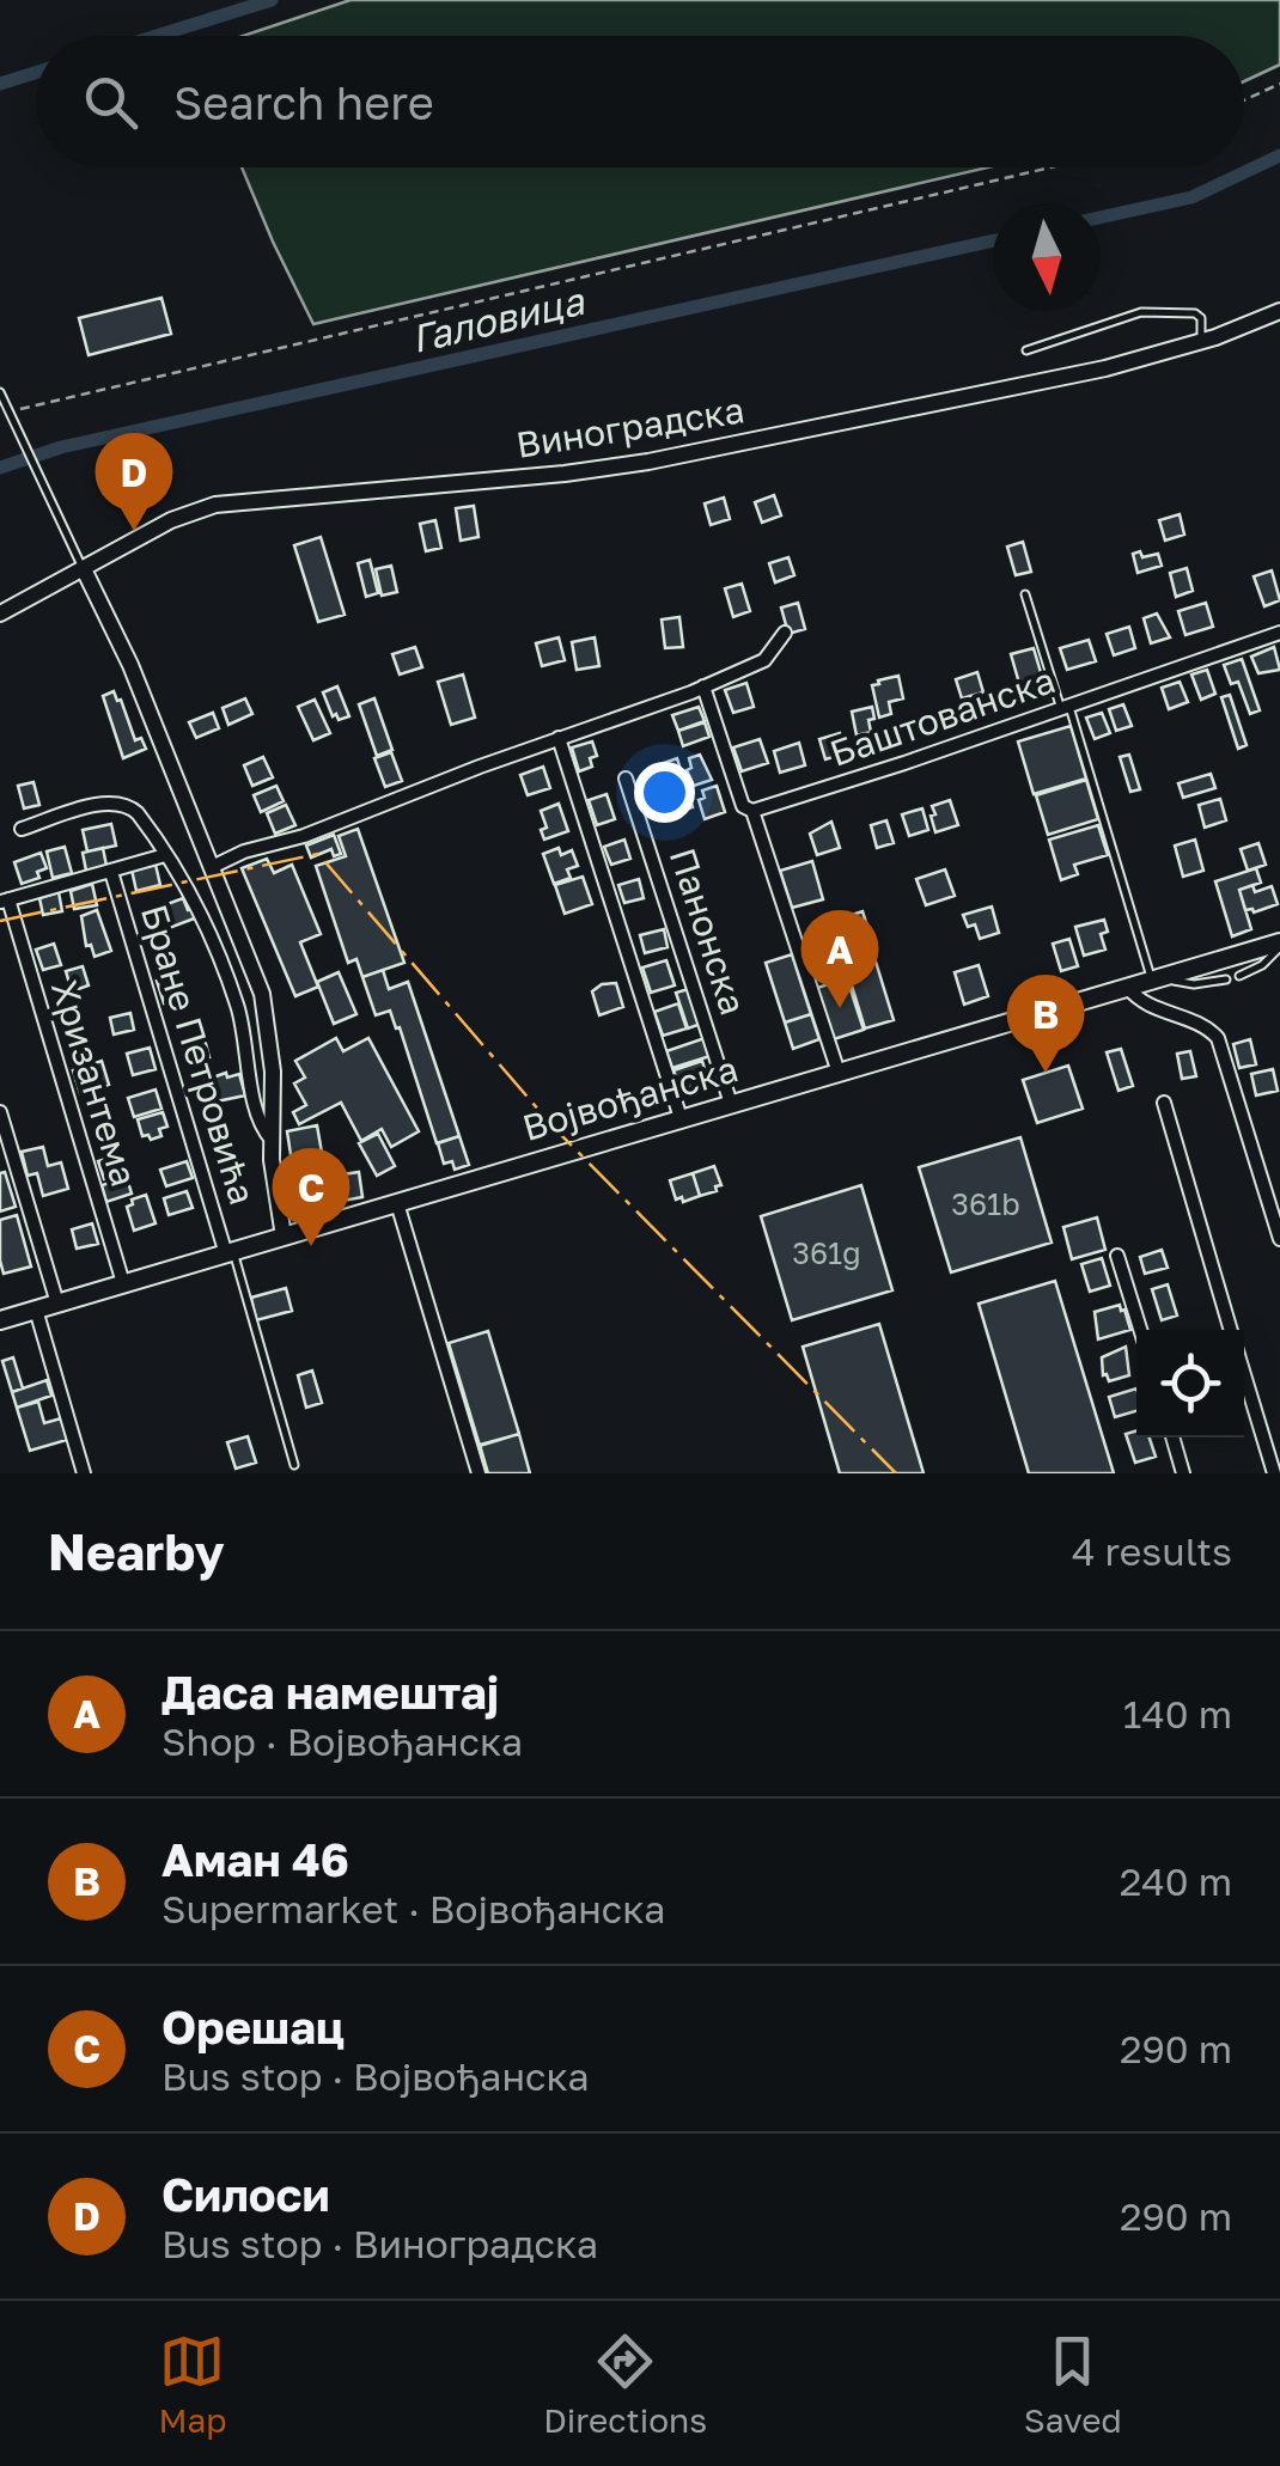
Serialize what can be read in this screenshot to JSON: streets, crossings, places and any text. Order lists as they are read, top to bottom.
{
  "streets": {
    "main road": ["Војвођанска"],
    "street": [
      "Виноградска",
      "Баштованска",
      "Панонска",
      "Бране Петровића",
      "Хризантема"
    ]
  },
  "crossings": [
    ["Панонска", "Војвођанска"],
    ["Бране Петровића", "Војвођанска"],
    ["Хризантема", "Војвођанска"]
  ],
  "water": ["Галовица"],
  "house_numbers": ["361b", "361g"],
  "north": "bottom",
  "page": {
    "search": "Search here",
    "pins": [
      "D",
      "A",
      "B",
      "C"
    ],
    "heading": ["Nearby", "4 results"],
    "list": [
      {
        "mark": "A",
        "name": "Даса намештај",
        "note": "Shop · Војвођанска",
        "value": "140 m"
      },
      {
        "mark": "B",
        "name": "Аман 46",
        "note": "Supermarket · Војвођанска",
        "value": "240 m"
      },
      {
        "mark": "C",
        "name": "Орешац",
        "note": "Bus stop · Војвођанска",
        "value": "290 m"
      },
      {
        "mark": "D",
        "name": "Силоси",
        "note": "Bus stop · Виноградска",
        "value": "290 m"
      }
    ],
    "nav": ["Map", "Directions", "Saved"]
  }
}
